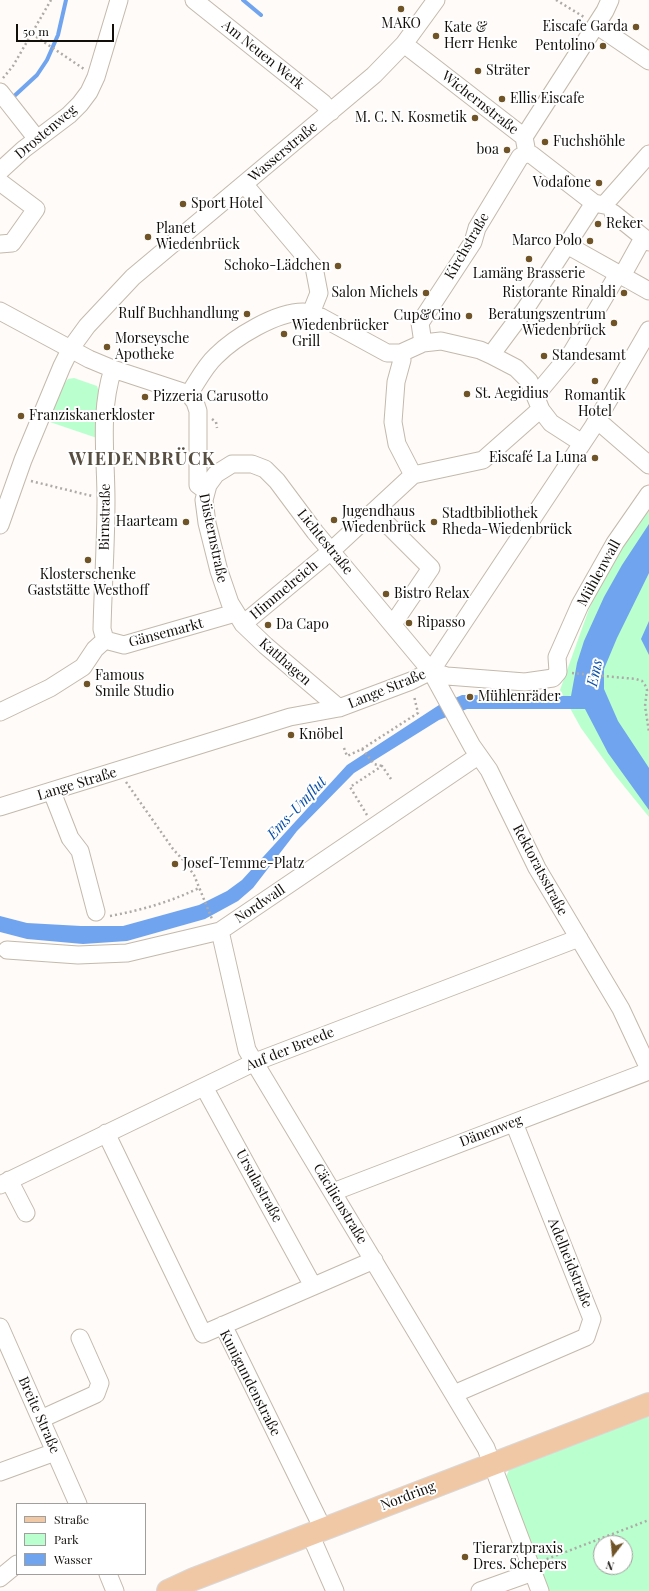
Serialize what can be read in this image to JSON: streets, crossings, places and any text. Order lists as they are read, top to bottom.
{
  "streets": {
    "main road": ["Nordring"],
    "street": [
      "Am Neuen Werk",
      "Wichernstraße",
      "Drostenweg",
      "Wasserstraße",
      "Kirchstraße",
      "Birnstraße",
      "Düsternstraße",
      "Lichtestraße",
      "Mühlenwall",
      "Himmelreich",
      "Gänsemarkt",
      "Katthagen",
      "Lange Straße",
      "Rektoratsstraße",
      "Nordwall",
      "Auf der Breede",
      "Dänenweg",
      "Ursulastraße",
      "Cäcilienstraße",
      "Adelheidstraße",
      "Kunigundenstraße",
      "Breite Straße"
    ]
  },
  "crossings": [
    ["Am Neuen Werk", "Wasserstraße"],
    ["Wichernstraße", "Wasserstraße"],
    ["Wichernstraße", "Kirchstraße"],
    ["Kirchstraße", "Himmelreich"],
    ["Birnstraße", "Gänsemarkt"],
    ["Düsternstraße", "Lichtestraße"],
    ["Düsternstraße", "Himmelreich"],
    ["Düsternstraße", "Gänsemarkt"],
    ["Düsternstraße", "Katthagen"],
    ["Lichtestraße", "Mühlenwall"],
    ["Lichtestraße", "Himmelreich"],
    ["Lichtestraße", "Lange Straße"],
    ["Lichtestraße", "Rektoratsstraße"],
    ["Mühlenwall", "Lange Straße"],
    ["Mühlenwall", "Rektoratsstraße"],
    ["Himmelreich", "Gänsemarkt"],
    ["Himmelreich", "Katthagen"],
    ["Gänsemarkt", "Katthagen"],
    ["Katthagen", "Lange Straße"],
    ["Lange Straße", "Rektoratsstraße"],
    ["Rektoratsstraße", "Nordwall"],
    ["Rektoratsstraße", "Auf der Breede"],
    ["Rektoratsstraße", "Dänenweg"],
    ["Nordwall", "Cäcilienstraße"],
    ["Auf der Breede", "Ursulastraße"],
    ["Auf der Breede", "Cäcilienstraße"],
    ["Auf der Breede", "Kunigundenstraße"],
    ["Dänenweg", "Cäcilienstraße"],
    ["Dänenweg", "Adelheidstraße"],
    ["Cäcilienstraße", "Adelheidstraße"],
    ["Cäcilienstraße", "Nordring"],
    ["Kunigundenstraße", "Nordring"]
  ],
  "districts": ["WIEDENBRÜCK"],
  "water": ["Ems", "Ems-Umflut"],
  "places": [
    "MAKO",
    "Eiscafe Garda",
    "Kate & Herr Henke",
    "Pentolino",
    "Sträter",
    "Ellis Eiscafe",
    "M. C. N. Kosmetik",
    "Fuchshöhle",
    "boa",
    "Vodafone",
    "Sport Hotel",
    "Reker",
    "Planet Wiedenbrück",
    "Marco Polo",
    "Lamäng Brasserie",
    "Schoko-Lädchen",
    "Salon Michels",
    "Ristorante Rinaldi",
    "Rulf Buchhandlung",
    "Cup&Cino",
    "Beratungszentrum Wiedenbrück",
    "Wiedenbrücker Grill",
    "Morseysche Apotheke",
    "Standesamt",
    "Romantik Hotel",
    "St. Aegidius",
    "Pizzeria Carusotto",
    "Franziskanerkloster",
    "Eiscafé La Luna",
    "Jugendhaus Wiedenbrück",
    "Haarteam",
    "Stadtbibliothek Rheda-Wiedenbrück",
    "Klosterschenke Gaststätte Westhoff",
    "Bistro Relax",
    "Ripasso",
    "Da Capo",
    "Famous Smile Studio",
    "Mühlenräder",
    "Knöbel",
    "Josef-Temme-Platz",
    "Tierarztpraxis Dres. Schepers"
  ],
  "legend": ["Straße", "Park", "Wasser"],
  "scale_bar": "50 m",
  "north": "bottom"
}
